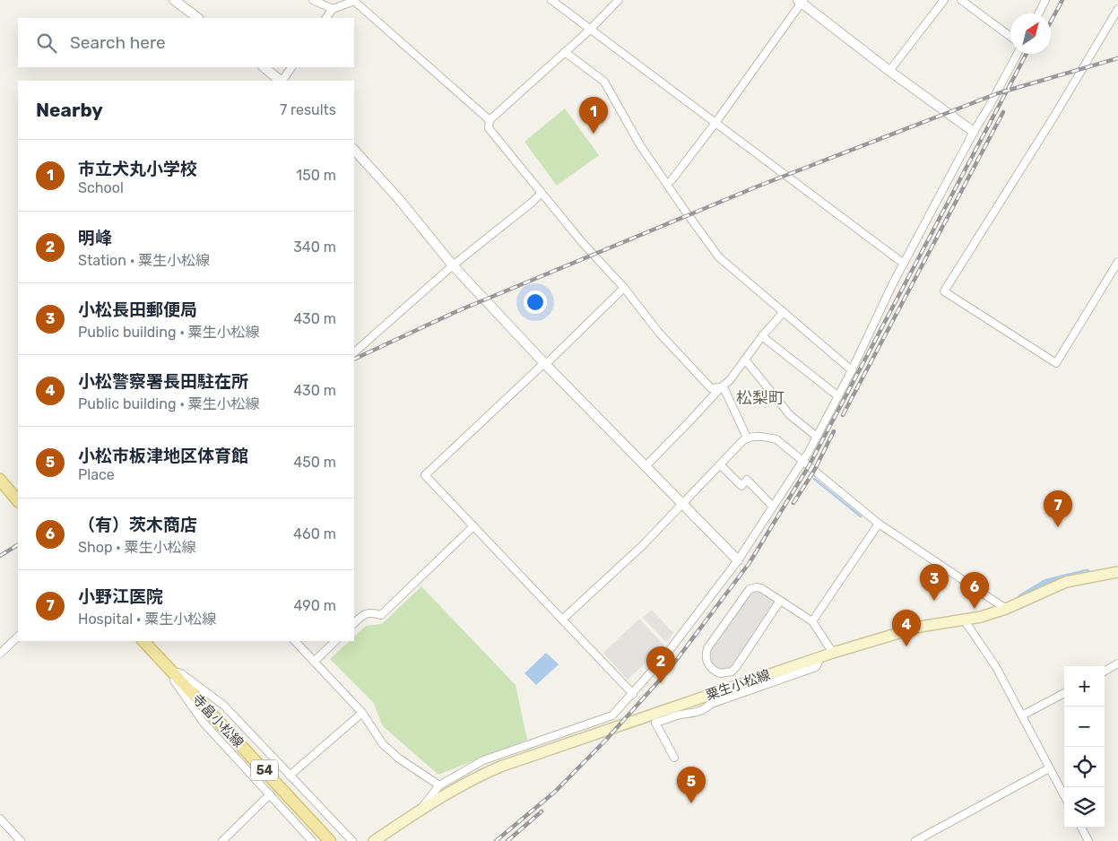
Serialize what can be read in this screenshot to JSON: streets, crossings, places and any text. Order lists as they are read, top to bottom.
{
  "streets": {
    "main road": ["粟生小松線", "寺畠小松線", "54"]
  },
  "districts": ["松梨町"],
  "north": "top right",
  "page": {
    "search": "Search here",
    "heading": ["Nearby", "7 results"],
    "pins": [
      "1",
      "7",
      "3",
      "6",
      "4",
      "2",
      "5"
    ],
    "list": [
      {
        "mark": "1",
        "name": "市立犬丸小学校",
        "note": "School",
        "value": "150 m"
      },
      {
        "mark": "2",
        "name": "明峰",
        "note": "Station · 粟生小松線",
        "value": "340 m"
      },
      {
        "mark": "3",
        "name": "小松長田郵便局",
        "note": "Public building · 粟生小松線",
        "value": "430 m"
      },
      {
        "mark": "4",
        "name": "小松警察署長田駐在所",
        "note": "Public building · 粟生小松線",
        "value": "430 m"
      },
      {
        "mark": "5",
        "name": "小松市板津地区体育館",
        "note": "Place",
        "value": "450 m"
      },
      {
        "mark": "6",
        "name": "（有）茨木商店",
        "note": "Shop · 粟生小松線",
        "value": "460 m"
      },
      {
        "mark": "7",
        "name": "小野江医院",
        "note": "Hospital · 粟生小松線",
        "value": "490 m"
      }
    ],
    "map_buttons": ["+", "−"]
  }
}
